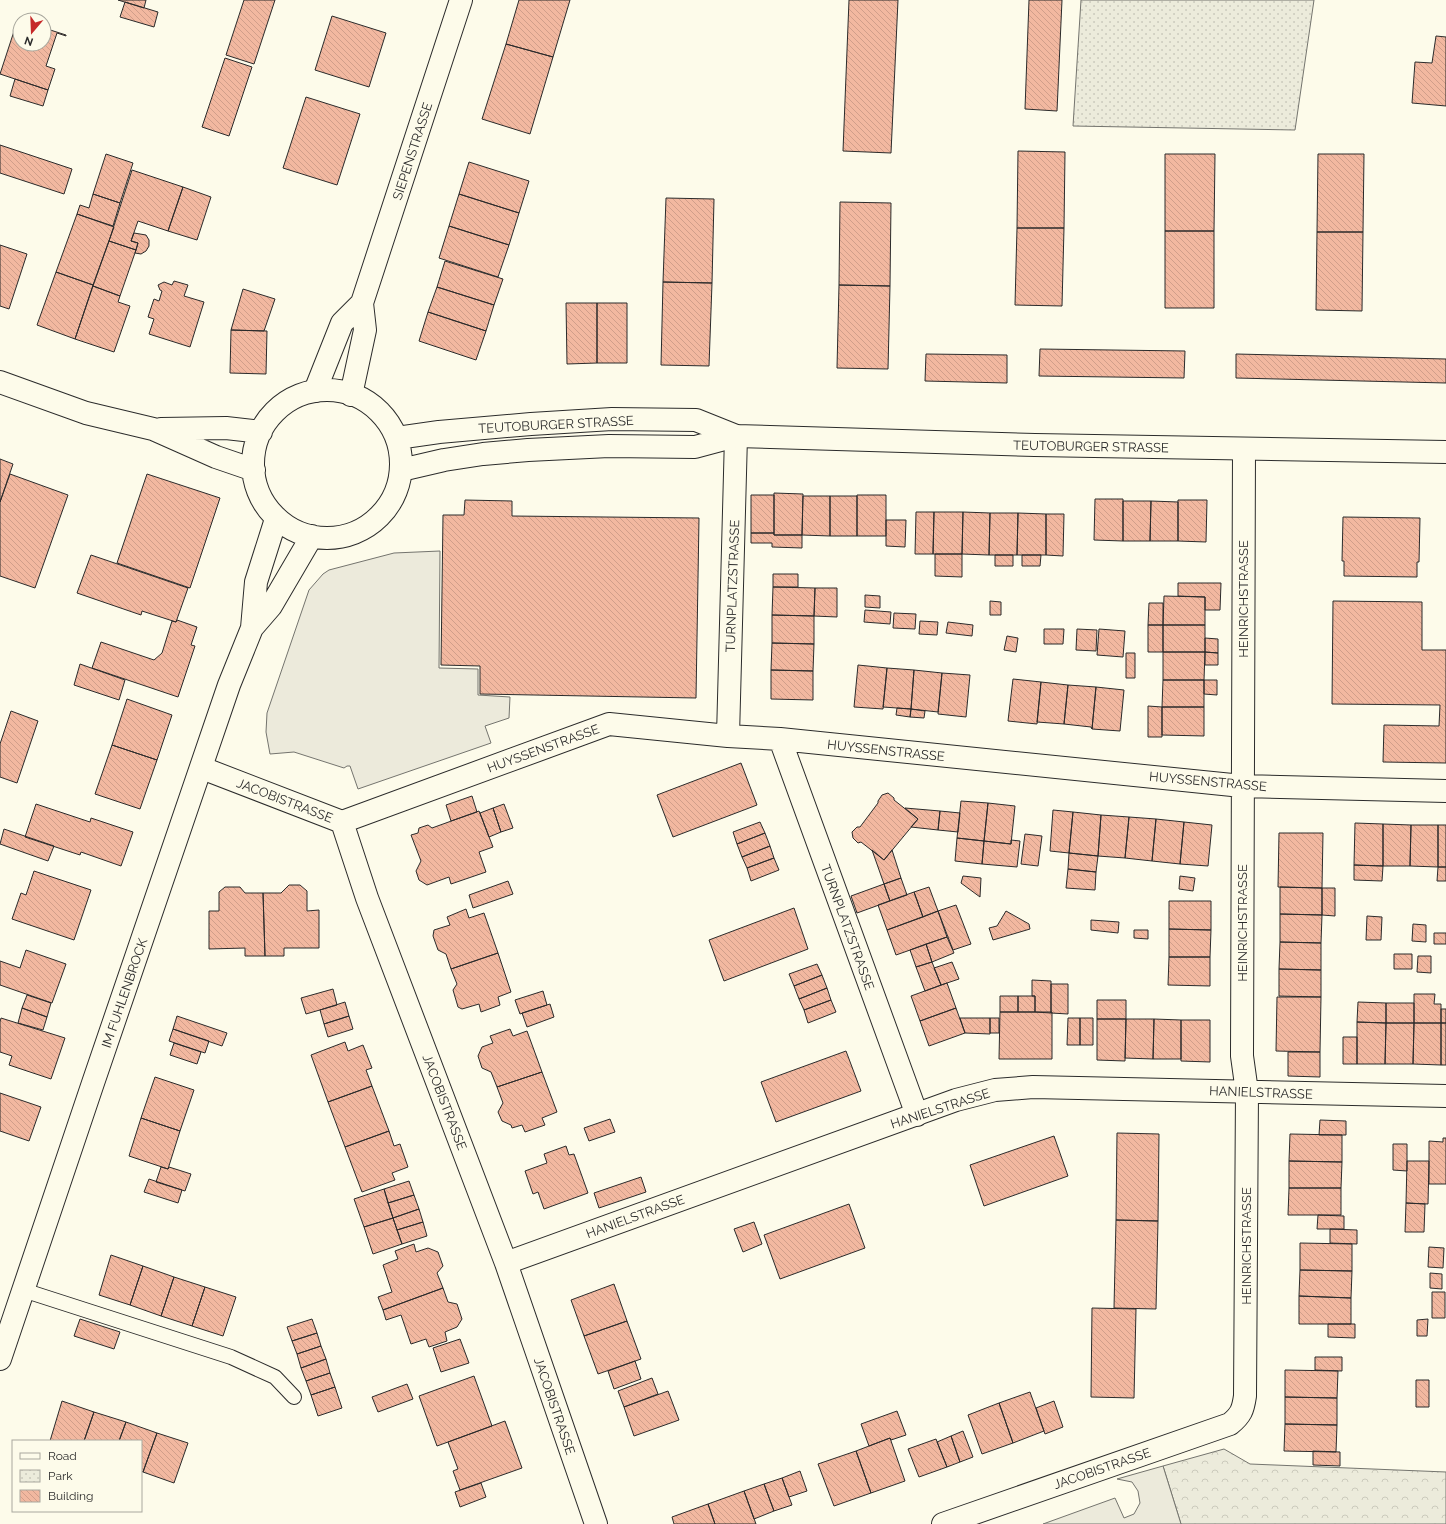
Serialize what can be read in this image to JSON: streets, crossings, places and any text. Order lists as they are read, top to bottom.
{
  "streets": {
    "street": [
      "SIEPENSTRASSE",
      "TEUTOBURGER STRASSE",
      "TURNPLATZSTRASSE",
      "HEINRICHSTRASSE",
      "HUYSSENSTRASSE",
      "JACOBISTRASSE",
      "IM FUHLENBROCK",
      "HANIELSTRASSE"
    ]
  },
  "crossings": [
    ["TEUTOBURGER STRASSE", "TURNPLATZSTRASSE"],
    ["TEUTOBURGER STRASSE", "HEINRICHSTRASSE"],
    ["TURNPLATZSTRASSE", "HUYSSENSTRASSE"],
    ["TURNPLATZSTRASSE", "HANIELSTRASSE"],
    ["HEINRICHSTRASSE", "HUYSSENSTRASSE"],
    ["HEINRICHSTRASSE", "JACOBISTRASSE"],
    ["HEINRICHSTRASSE", "HANIELSTRASSE"],
    ["HUYSSENSTRASSE", "JACOBISTRASSE"],
    ["JACOBISTRASSE", "IM FUHLENBROCK"],
    ["JACOBISTRASSE", "HANIELSTRASSE"]
  ],
  "legend": ["Road", "Park", "Building"],
  "north": "bottom"
}
